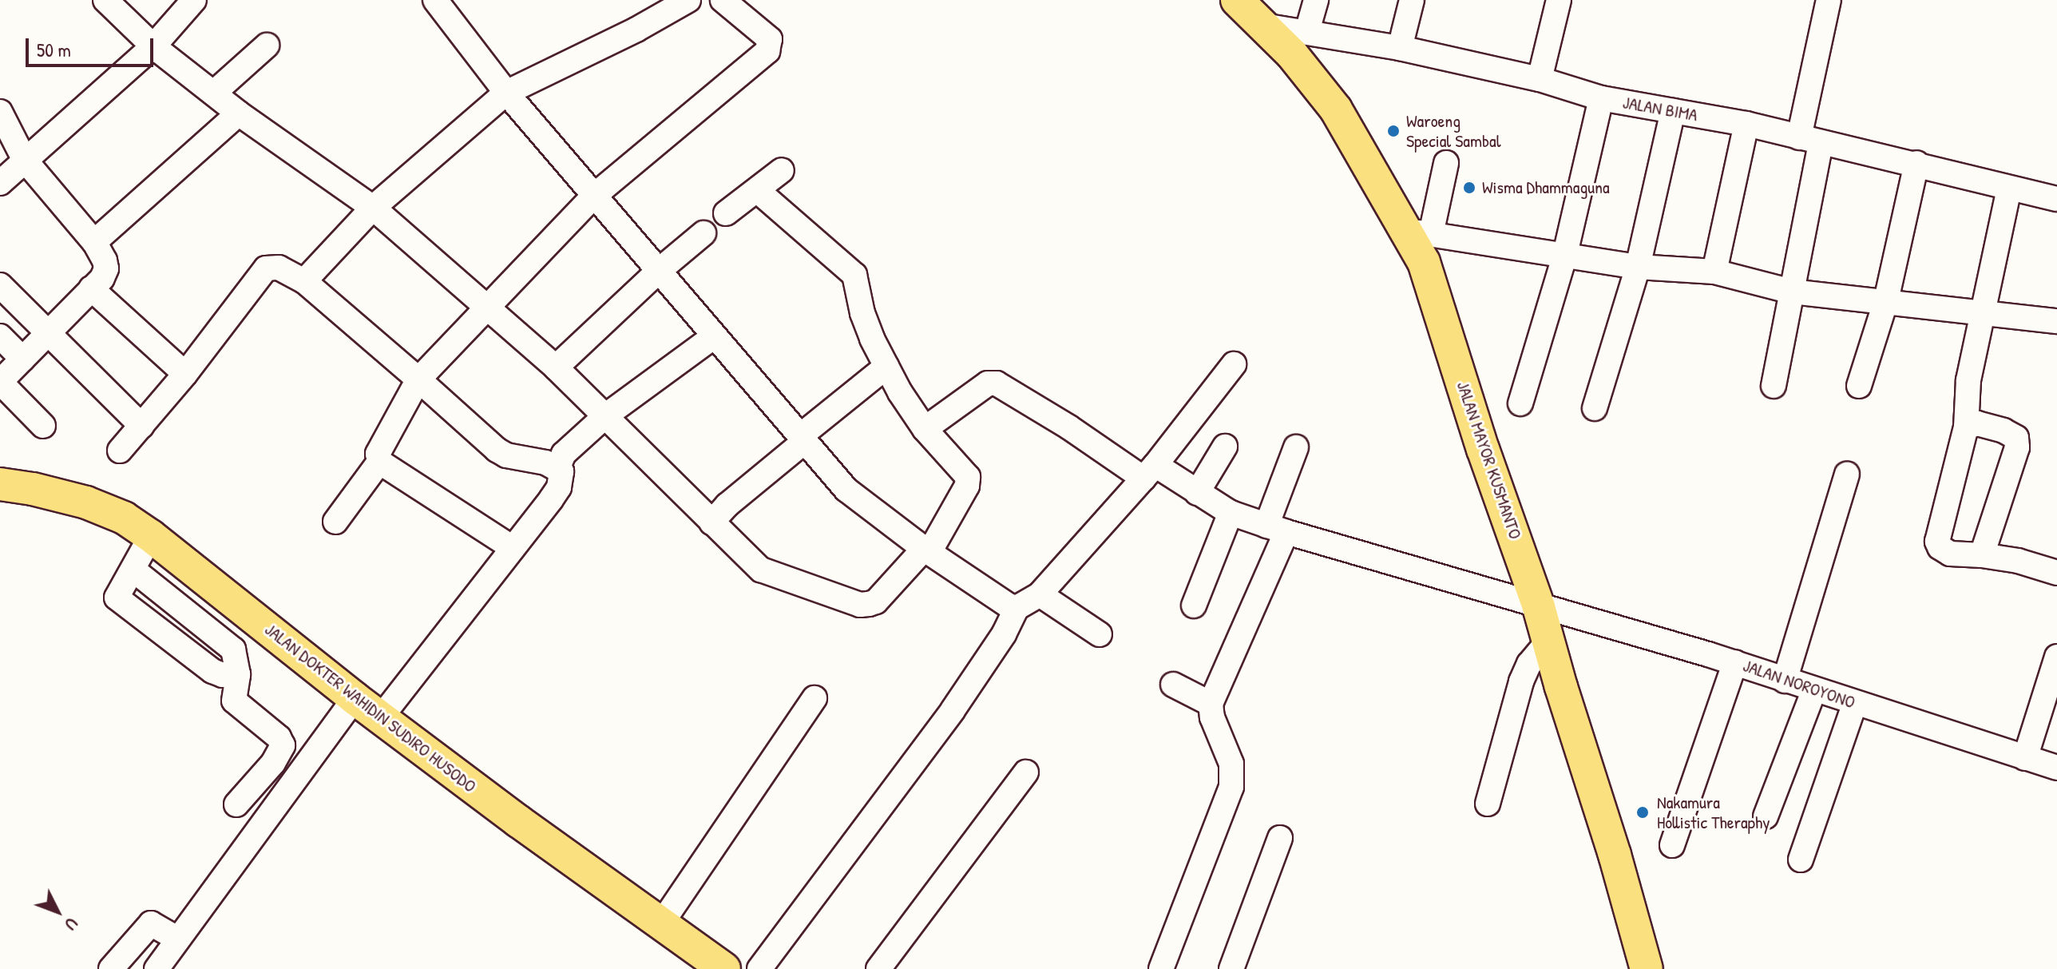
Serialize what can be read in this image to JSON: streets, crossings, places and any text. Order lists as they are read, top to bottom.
{
  "streets": {
    "main road": ["JALAN MAYOR KUSMANTO", "JALAN DOKTER WAHIDIN SUDIRO HUSODO"],
    "street": ["JALAN BIMA", "JALAN NOROYONO"]
  },
  "crossings": [
    ["JALAN BIMA", "JALAN MAYOR KUSMANTO"],
    ["JALAN MAYOR KUSMANTO", "JALAN NOROYONO"]
  ],
  "places": ["Waroeng Special Sambal", "Wisma Dhammaguna", "Nakamura Hollistic Theraphy"],
  "scale_bar": "50 m",
  "north": "bottom right"
}
